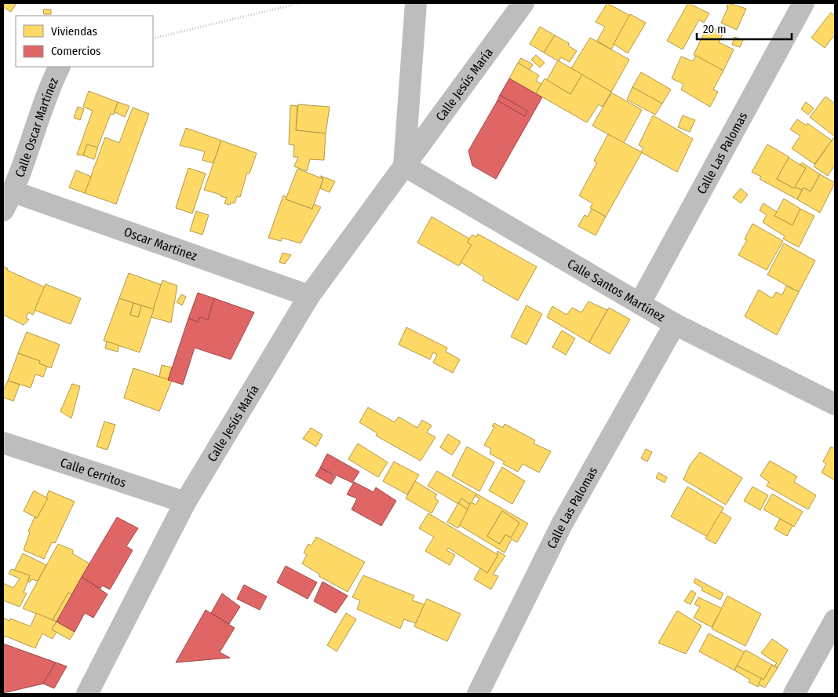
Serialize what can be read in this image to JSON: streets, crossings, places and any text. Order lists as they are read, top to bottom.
{
  "streets": {
    "street": [
      "Calle Jesús María",
      "Calle Oscar Martínez",
      "Calle Las Palomas",
      "Oscar Martínez",
      "Calle Santos Martínez",
      "Calle Cerritos"
    ]
  },
  "crossings": [
    ["Calle Jesús María", "Oscar Martínez"],
    ["Calle Jesús María", "Calle Santos Martínez"],
    ["Calle Jesús María", "Calle Cerritos"],
    ["Calle Oscar Martínez", "Oscar Martínez"],
    ["Calle Las Palomas", "Calle Santos Martínez"]
  ],
  "legend": ["Viviendas", "Comercios"],
  "scale_bar": "20 m"
}
